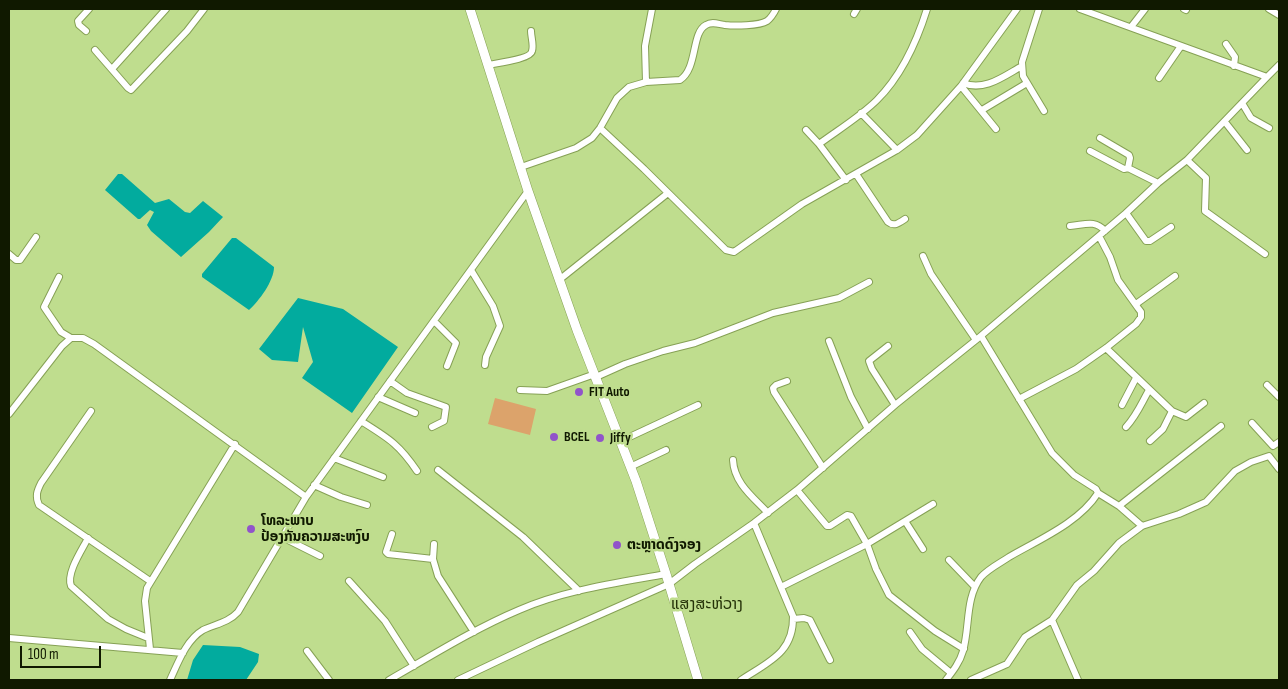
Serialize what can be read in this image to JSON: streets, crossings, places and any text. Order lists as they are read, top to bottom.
{
  "districts": ["ແສງສະຫ່ວາງ"],
  "places": [
    "FIT Auto",
    "BCEL",
    "Jiffy",
    "ໂທລະພາບ ປ້ອງກັນຄວາມສະຫງົບ",
    "ຕະຫຼາດດົງຈອງ"
  ],
  "scale_bar": "100 m"
}
